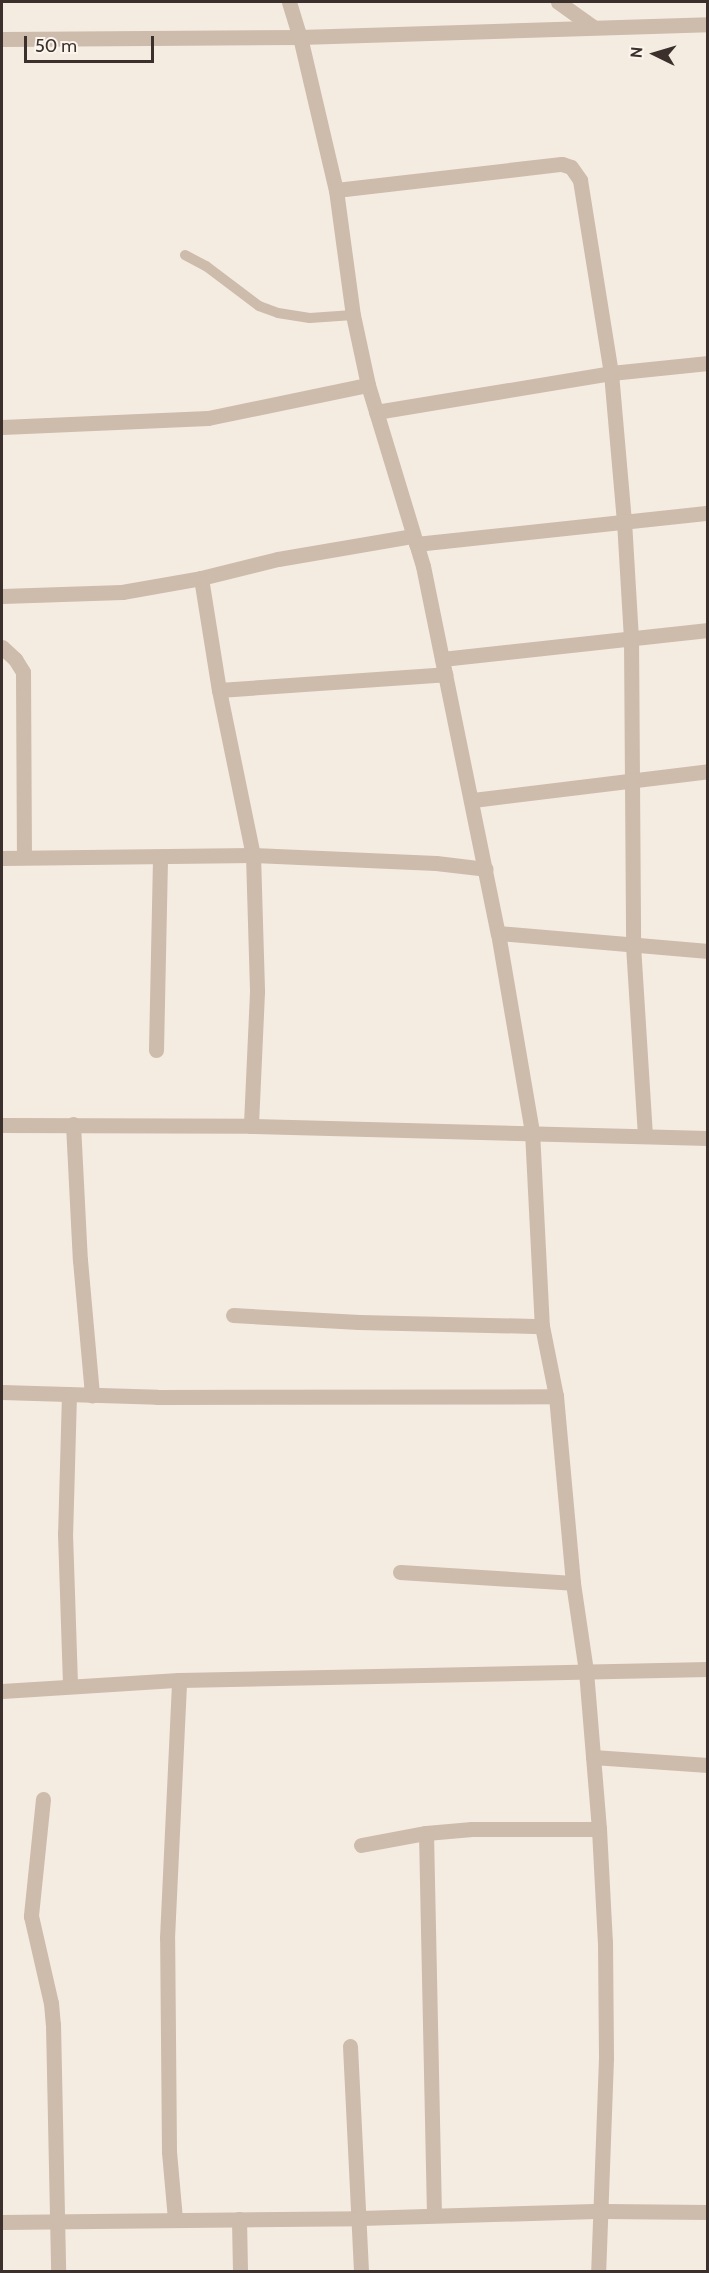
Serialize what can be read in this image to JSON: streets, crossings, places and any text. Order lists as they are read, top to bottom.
{
  "scale_bar": "50 m",
  "north": "left"
}
